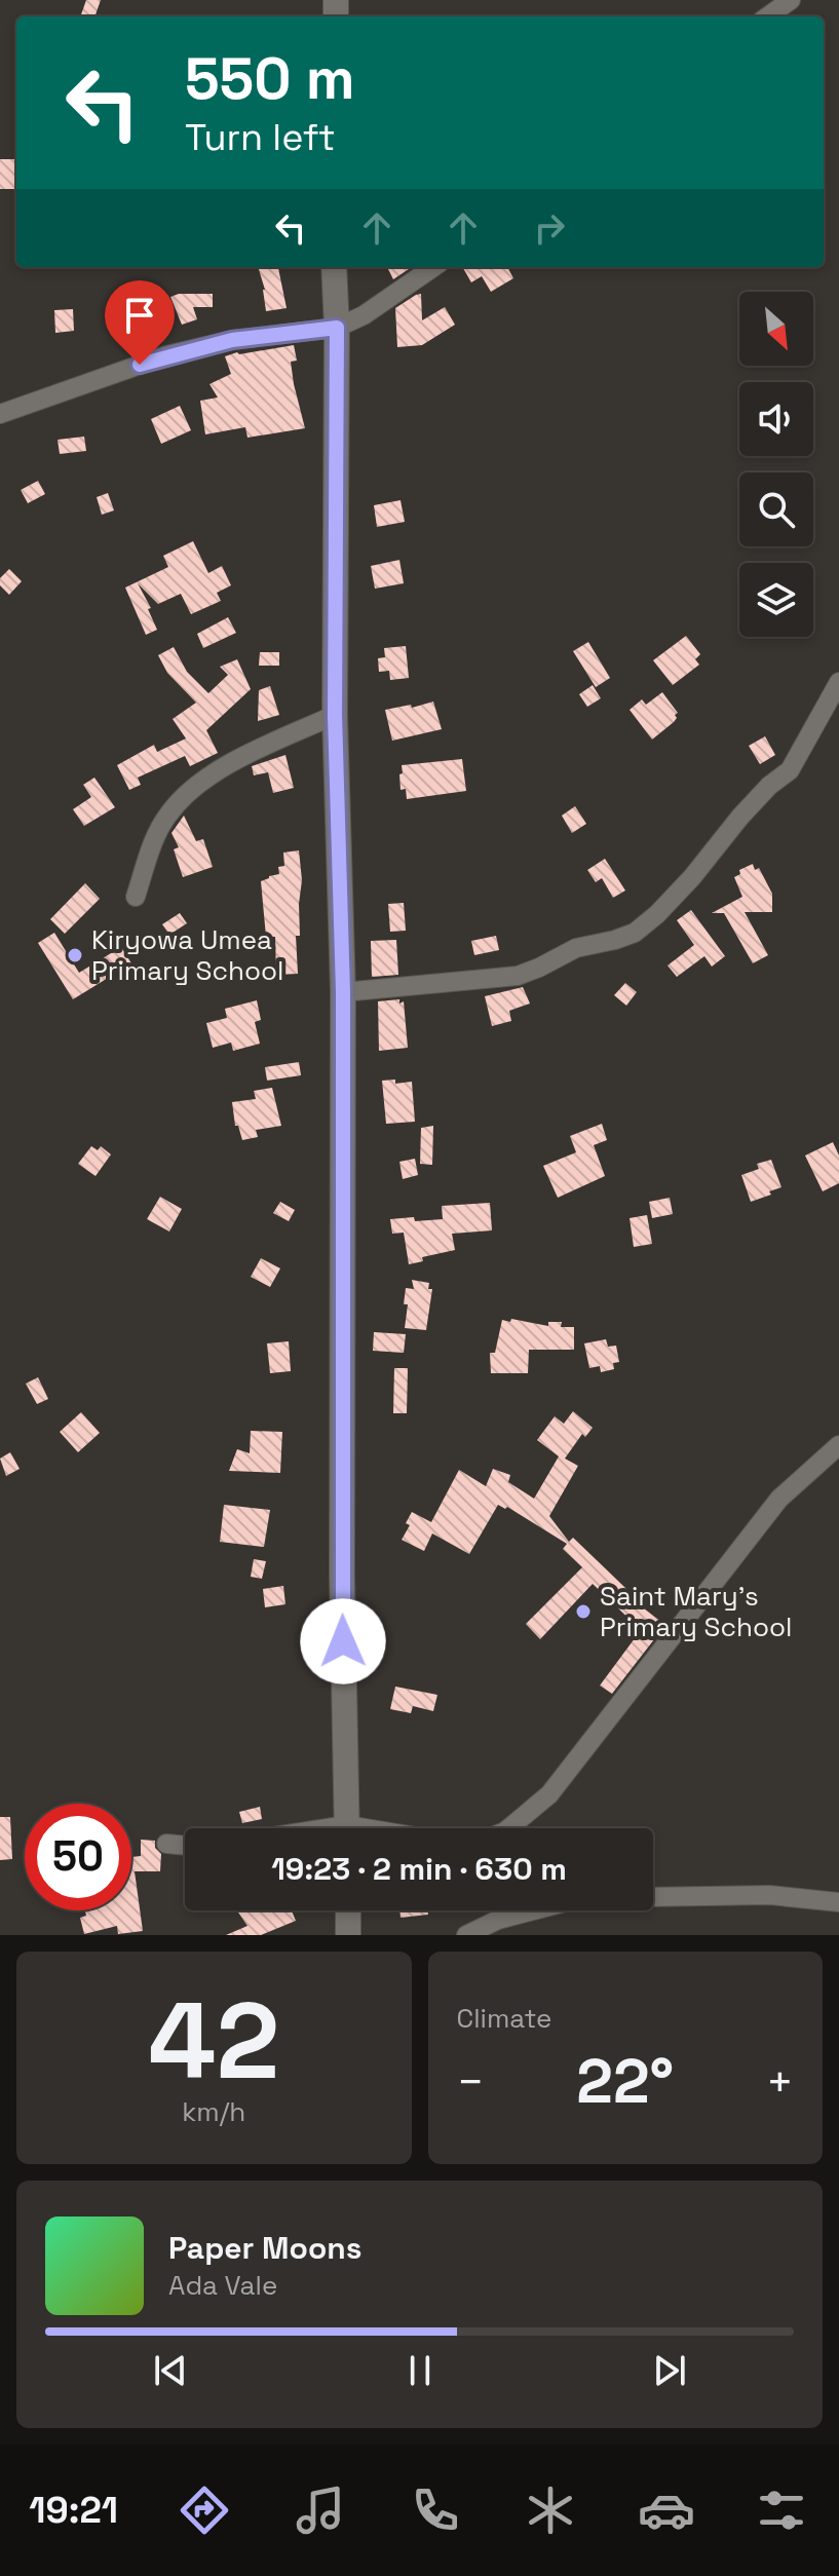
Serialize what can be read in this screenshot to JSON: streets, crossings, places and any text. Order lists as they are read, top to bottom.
{
  "places": ["Kiryowa Umea Primary School", "Saint Mary's Primary School"],
  "north": "bottom right",
  "page": {
    "turn": ["550 m", "Turn left"],
    "limit": "50",
    "trip": "19:23 · 2 min · 630 m",
    "tile": [
      ["42", "km/h"],
      "Climate"
    ],
    "heat": ["−", "22°", "+"],
    "song": ["Paper Moons", "Ada Vale"],
    "tabs": "19:21"
  }
}
